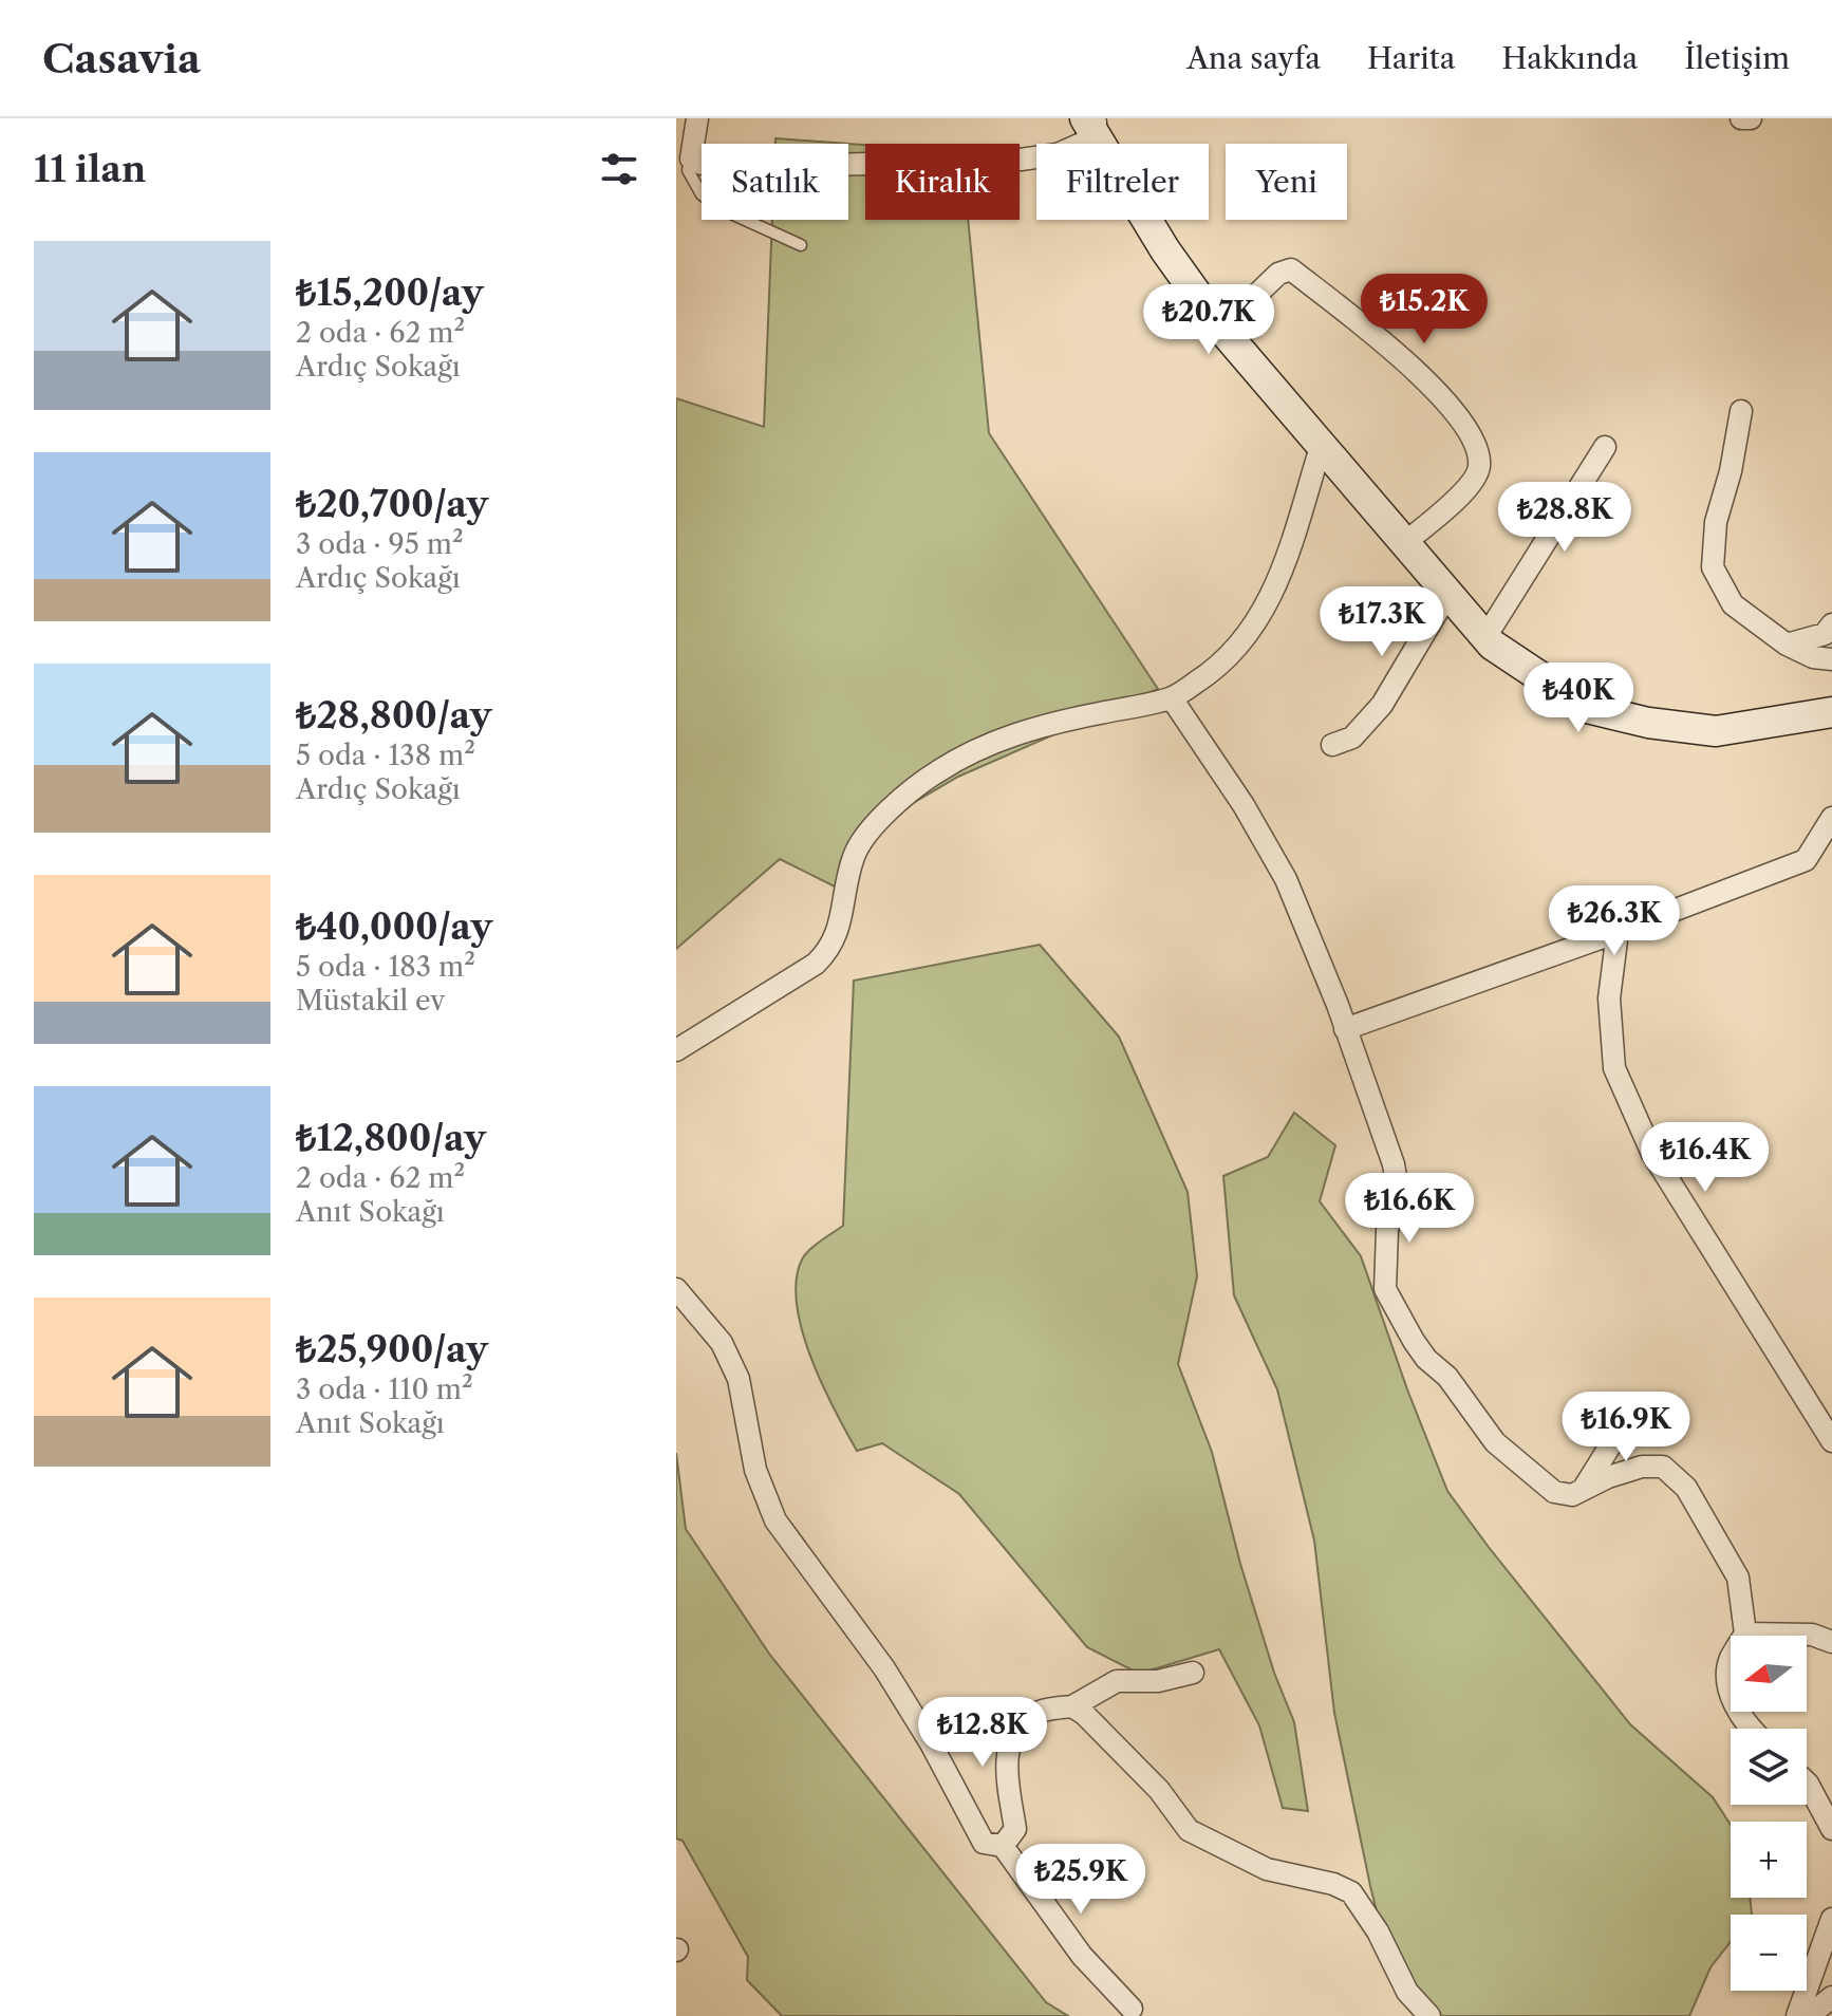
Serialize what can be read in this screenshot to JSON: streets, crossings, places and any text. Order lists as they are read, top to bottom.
{
  "north": "left",
  "page": {
    "header": "Casavia",
    "nav": [
      "Ana sayfa",
      "Harita",
      "Hakkında",
      "İletişim"
    ],
    "heading": "11 ilan",
    "chip": [
      "Satılık",
      "Kiralık",
      "Filtreler",
      "Yeni"
    ],
    "list": [
      {
        "name": "₺15,200/ay",
        "note": "2 oda · 62 m² · Ardıç Sokağı"
      },
      {
        "name": "₺20,700/ay",
        "note": "3 oda · 95 m² · Ardıç Sokağı"
      },
      {
        "name": "₺28,800/ay",
        "note": "5 oda · 138 m² · Ardıç Sokağı"
      },
      {
        "name": "₺40,000/ay",
        "note": "5 oda · 183 m² · Müstakil ev"
      },
      {
        "name": "₺12,800/ay",
        "note": "2 oda · 62 m² · Anıt Sokağı"
      },
      {
        "name": "₺25,900/ay",
        "note": "3 oda · 110 m² · Anıt Sokağı"
      }
    ],
    "price": [
      "₺15.2K",
      "₺20.7K",
      "₺28.8K",
      "₺17.3K",
      "₺40K",
      "₺26.3K",
      "₺16.4K",
      "₺16.6K",
      "₺16.9K",
      "₺12.8K",
      "₺25.9K"
    ],
    "map_buttons": ["+", "−"]
  }
}
